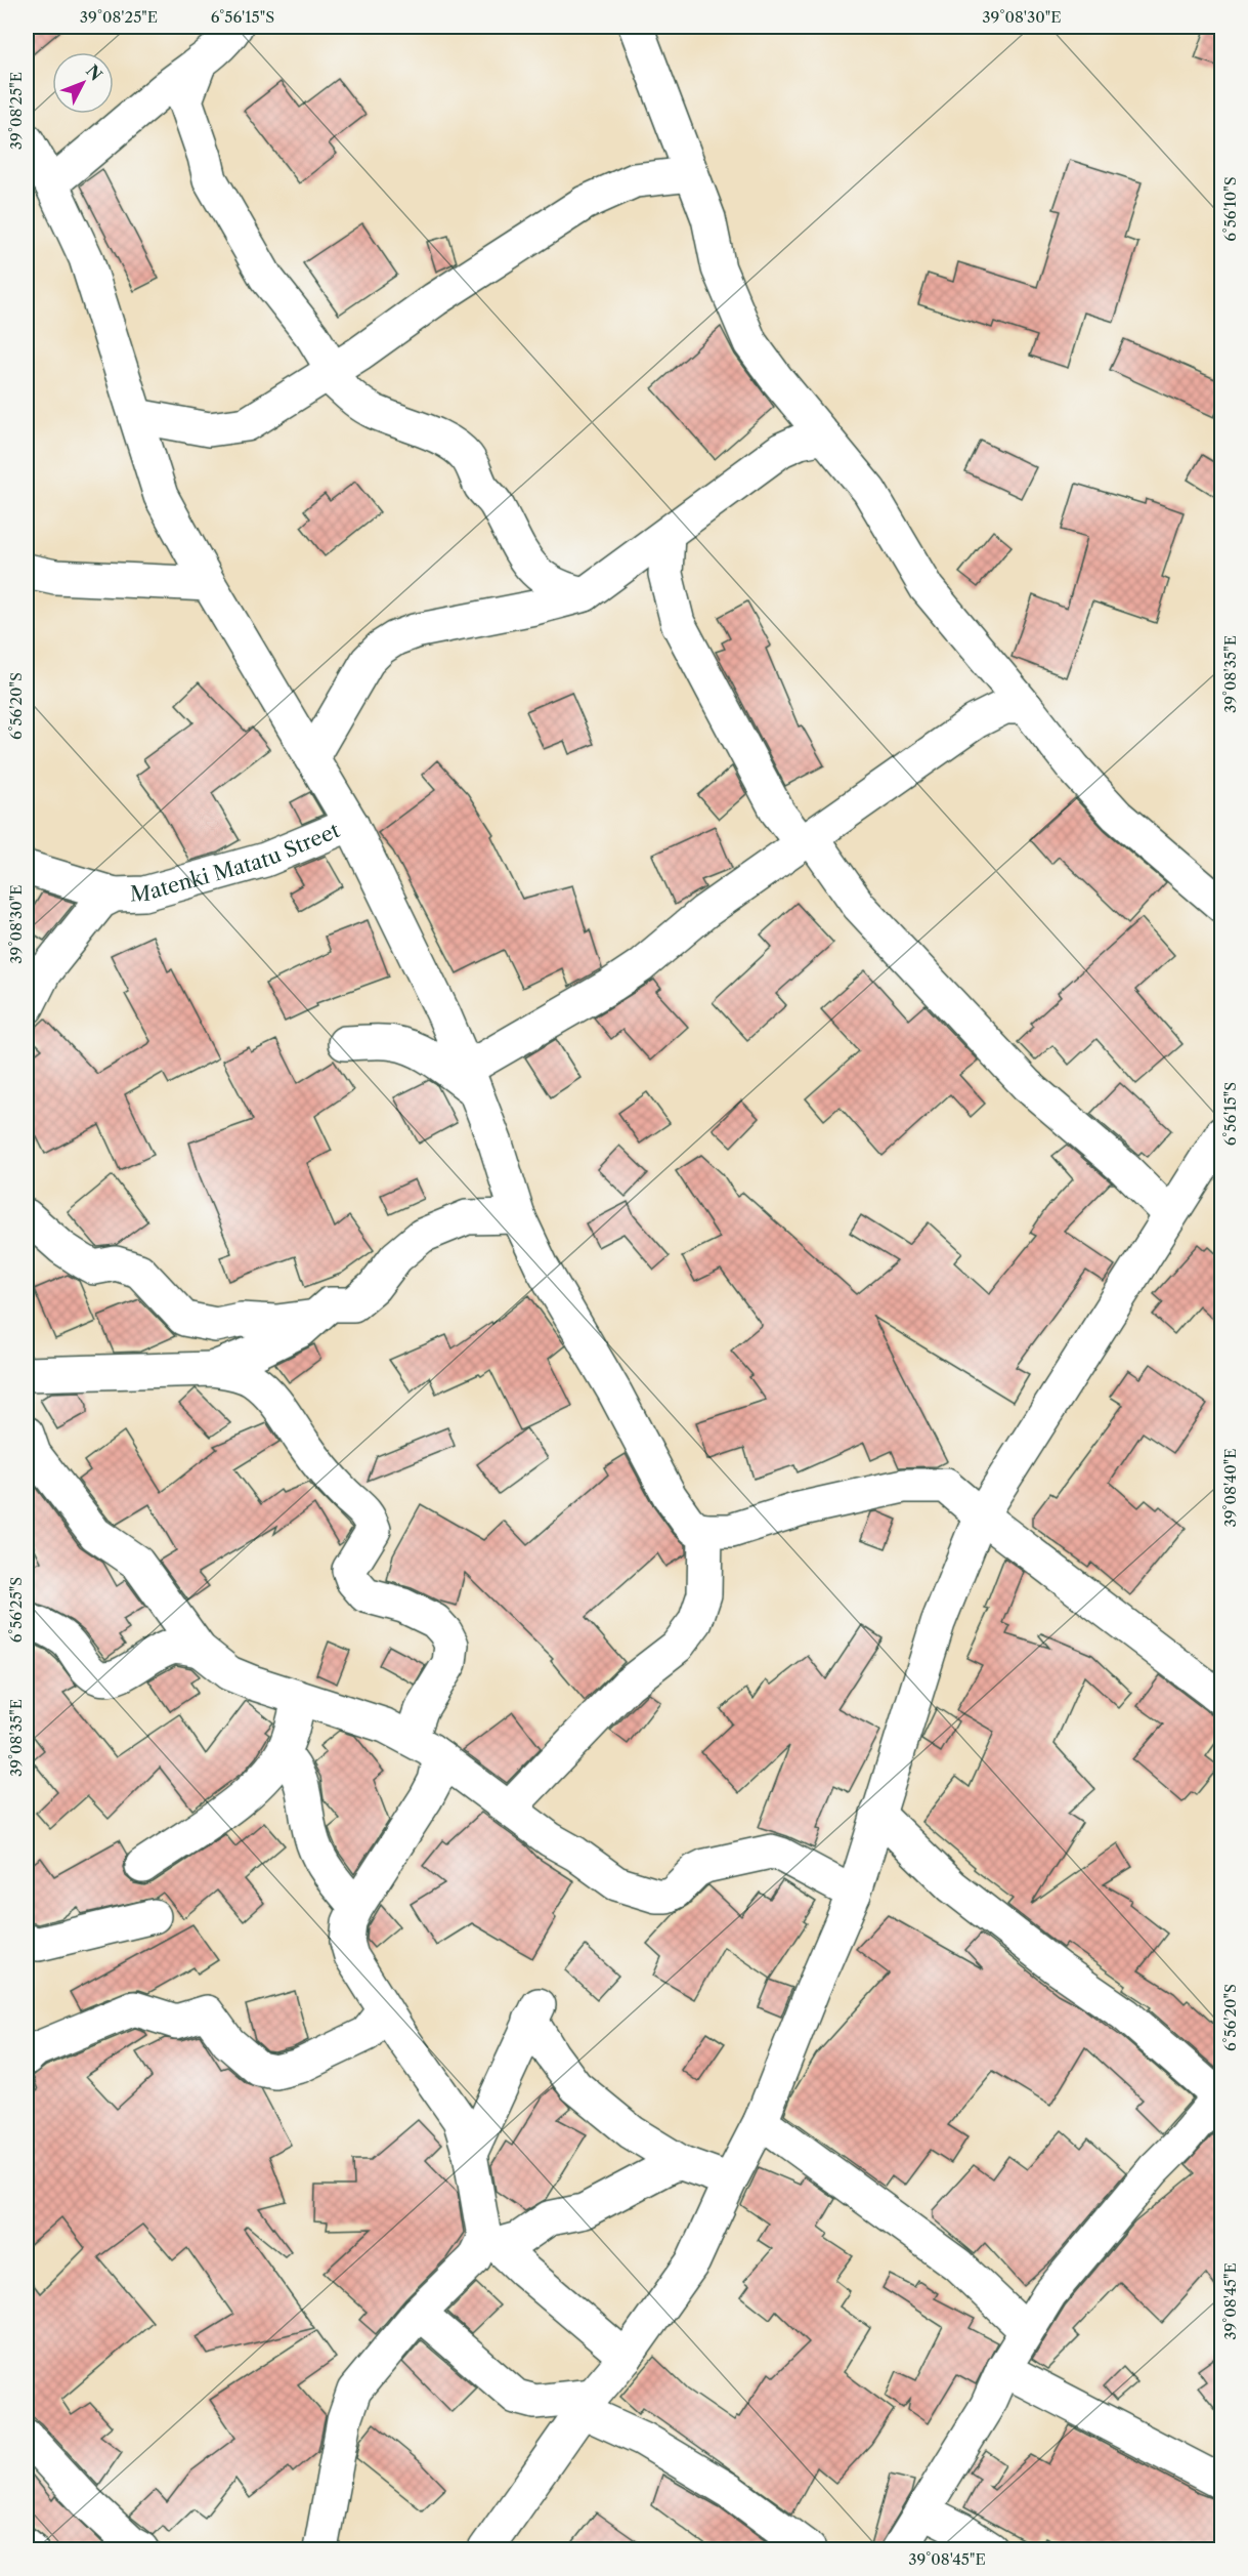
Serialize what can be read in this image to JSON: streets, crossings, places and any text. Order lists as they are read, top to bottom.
{
  "streets": {
    "street": ["Matenki Matatu Street"]
  },
  "north": "top right",
  "coordinates": [
    "39°08'25\"E",
    "6°56'15\"S",
    "39°08'30\"E",
    "6°56'10\"S",
    "39°08'35\"E",
    "6°56'20\"S",
    "39°08'40\"E",
    "6°56'25\"S",
    "39°08'45\"E"
  ]
}
